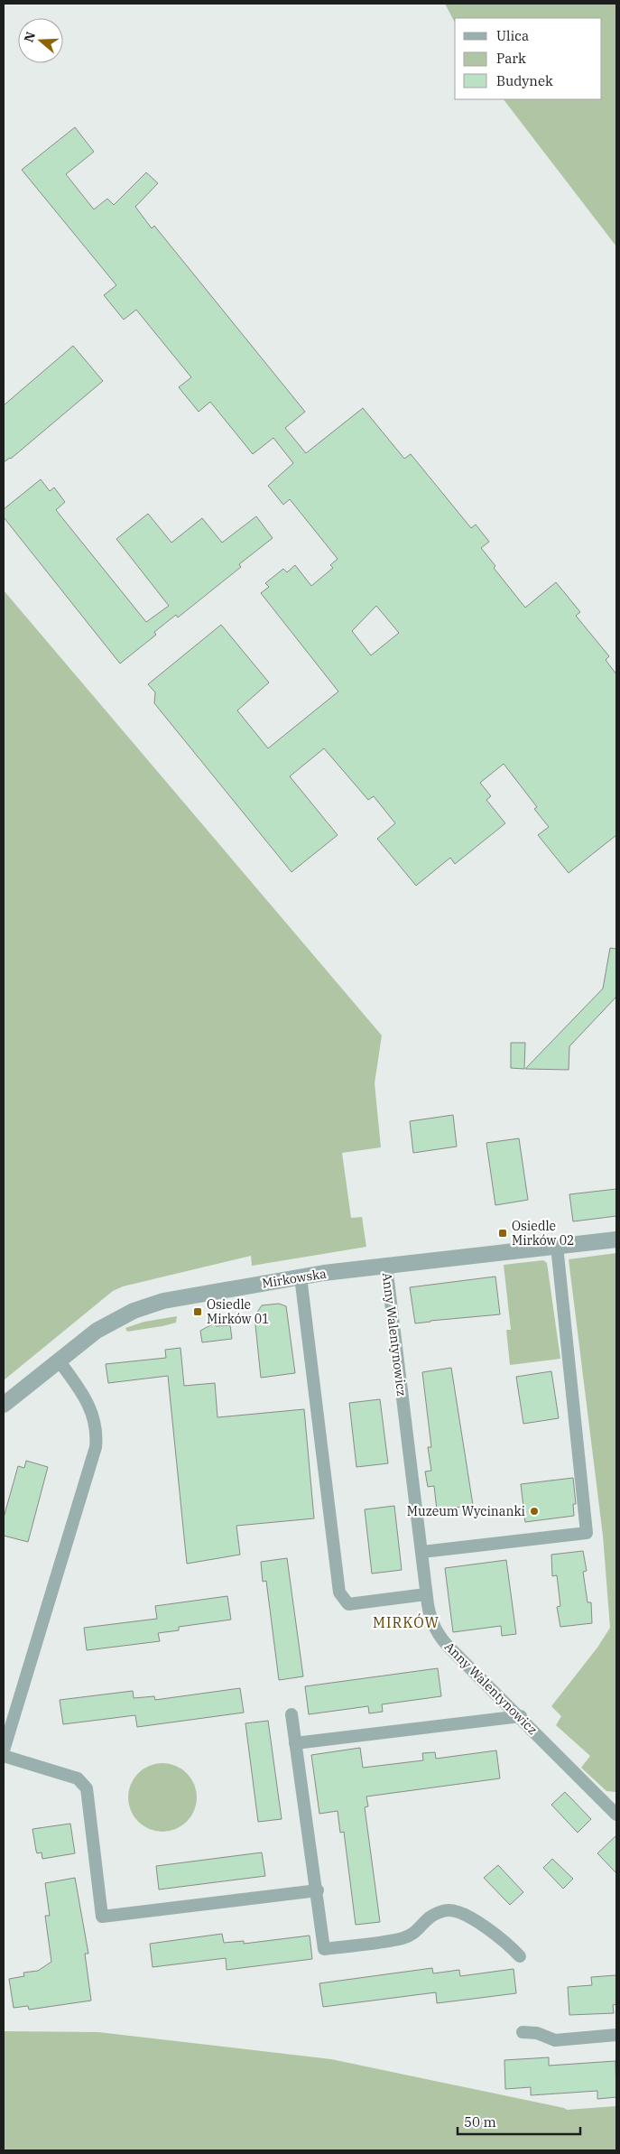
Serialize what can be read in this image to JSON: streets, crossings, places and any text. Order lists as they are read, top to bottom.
{
  "streets": {
    "street": ["Mirkowska", "Anny Walentynowicz"]
  },
  "crossings": [
    ["Mirkowska", "Anny Walentynowicz"]
  ],
  "districts": ["MIRKÓW"],
  "places": {
    "transit": ["Osiedle Mirków 02", "Osiedle Mirków 01"],
    "other": ["Muzeum Wycinanki"]
  },
  "legend": ["Ulica", "Park", "Budynek"],
  "scale_bar": "50 m",
  "north": "left"
}
